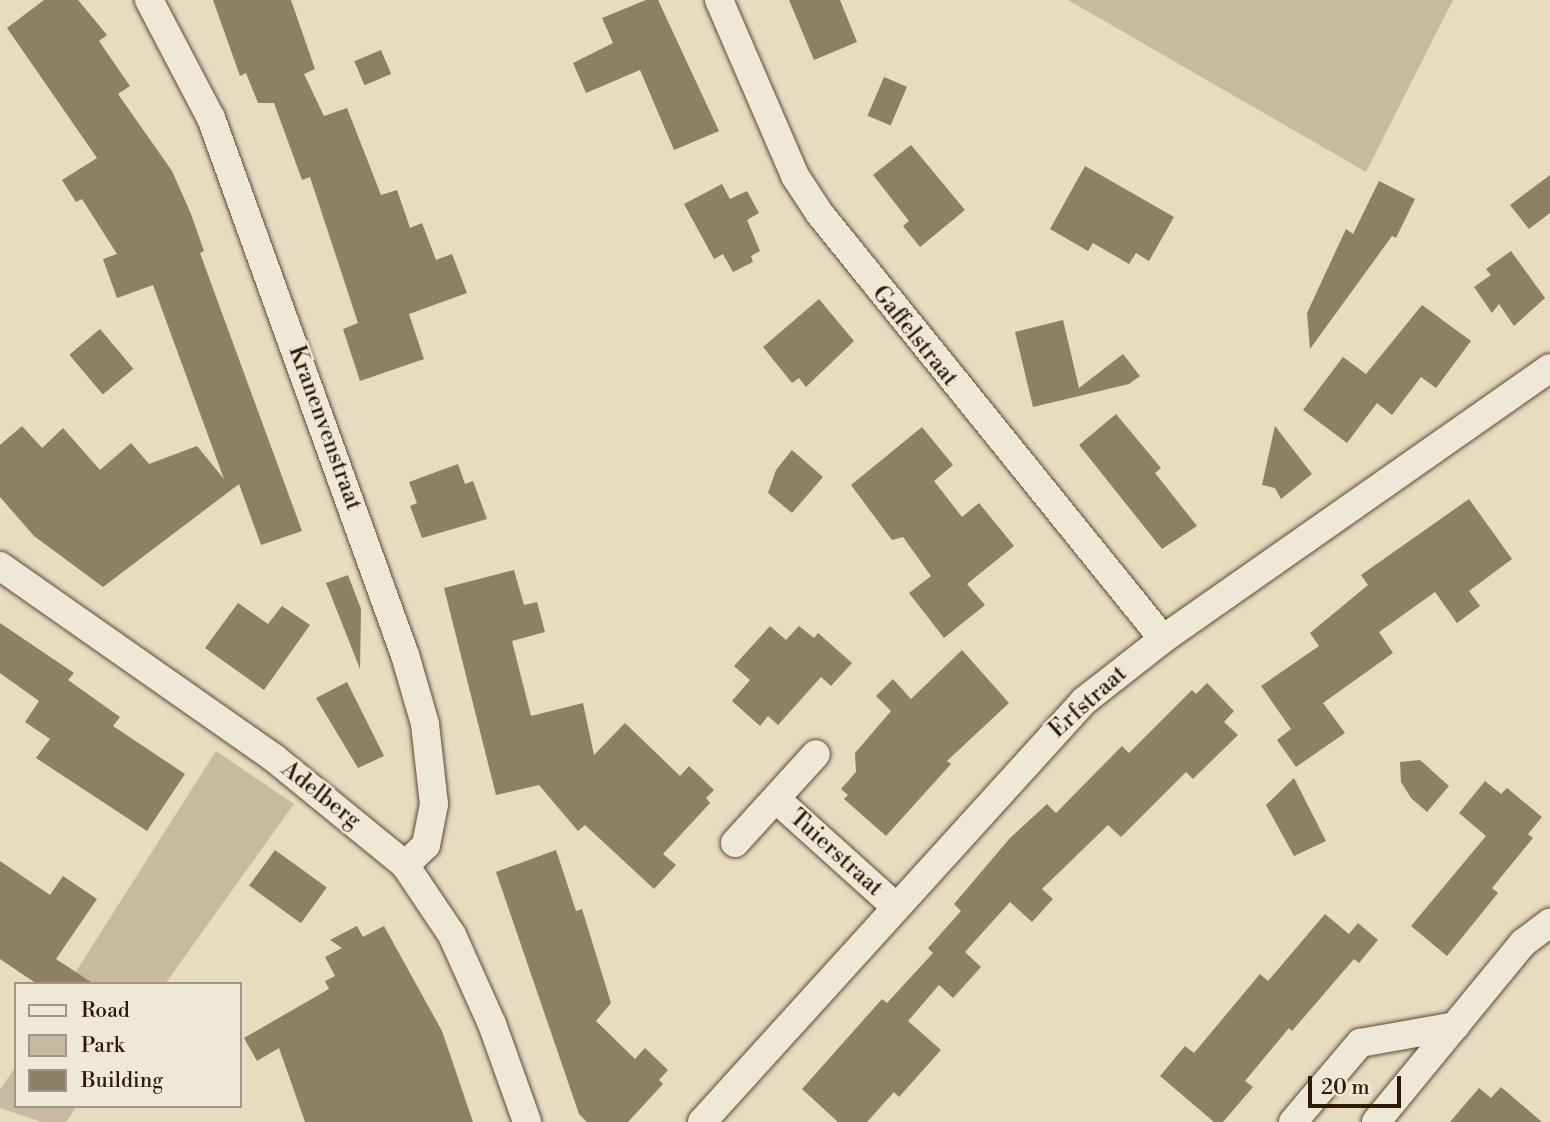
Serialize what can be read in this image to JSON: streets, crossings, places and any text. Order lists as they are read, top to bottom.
{
  "streets": {
    "street": [
      "Gaffelstraat",
      "Kranenvenstraat",
      "Erfstraat",
      "Adelberg",
      "Tuierstraat"
    ]
  },
  "crossings": [
    ["Gaffelstraat", "Erfstraat"],
    ["Kranenvenstraat", "Adelberg"],
    ["Erfstraat", "Tuierstraat"]
  ],
  "legend": ["Road", "Park", "Building"],
  "scale_bar": "20 m"
}
